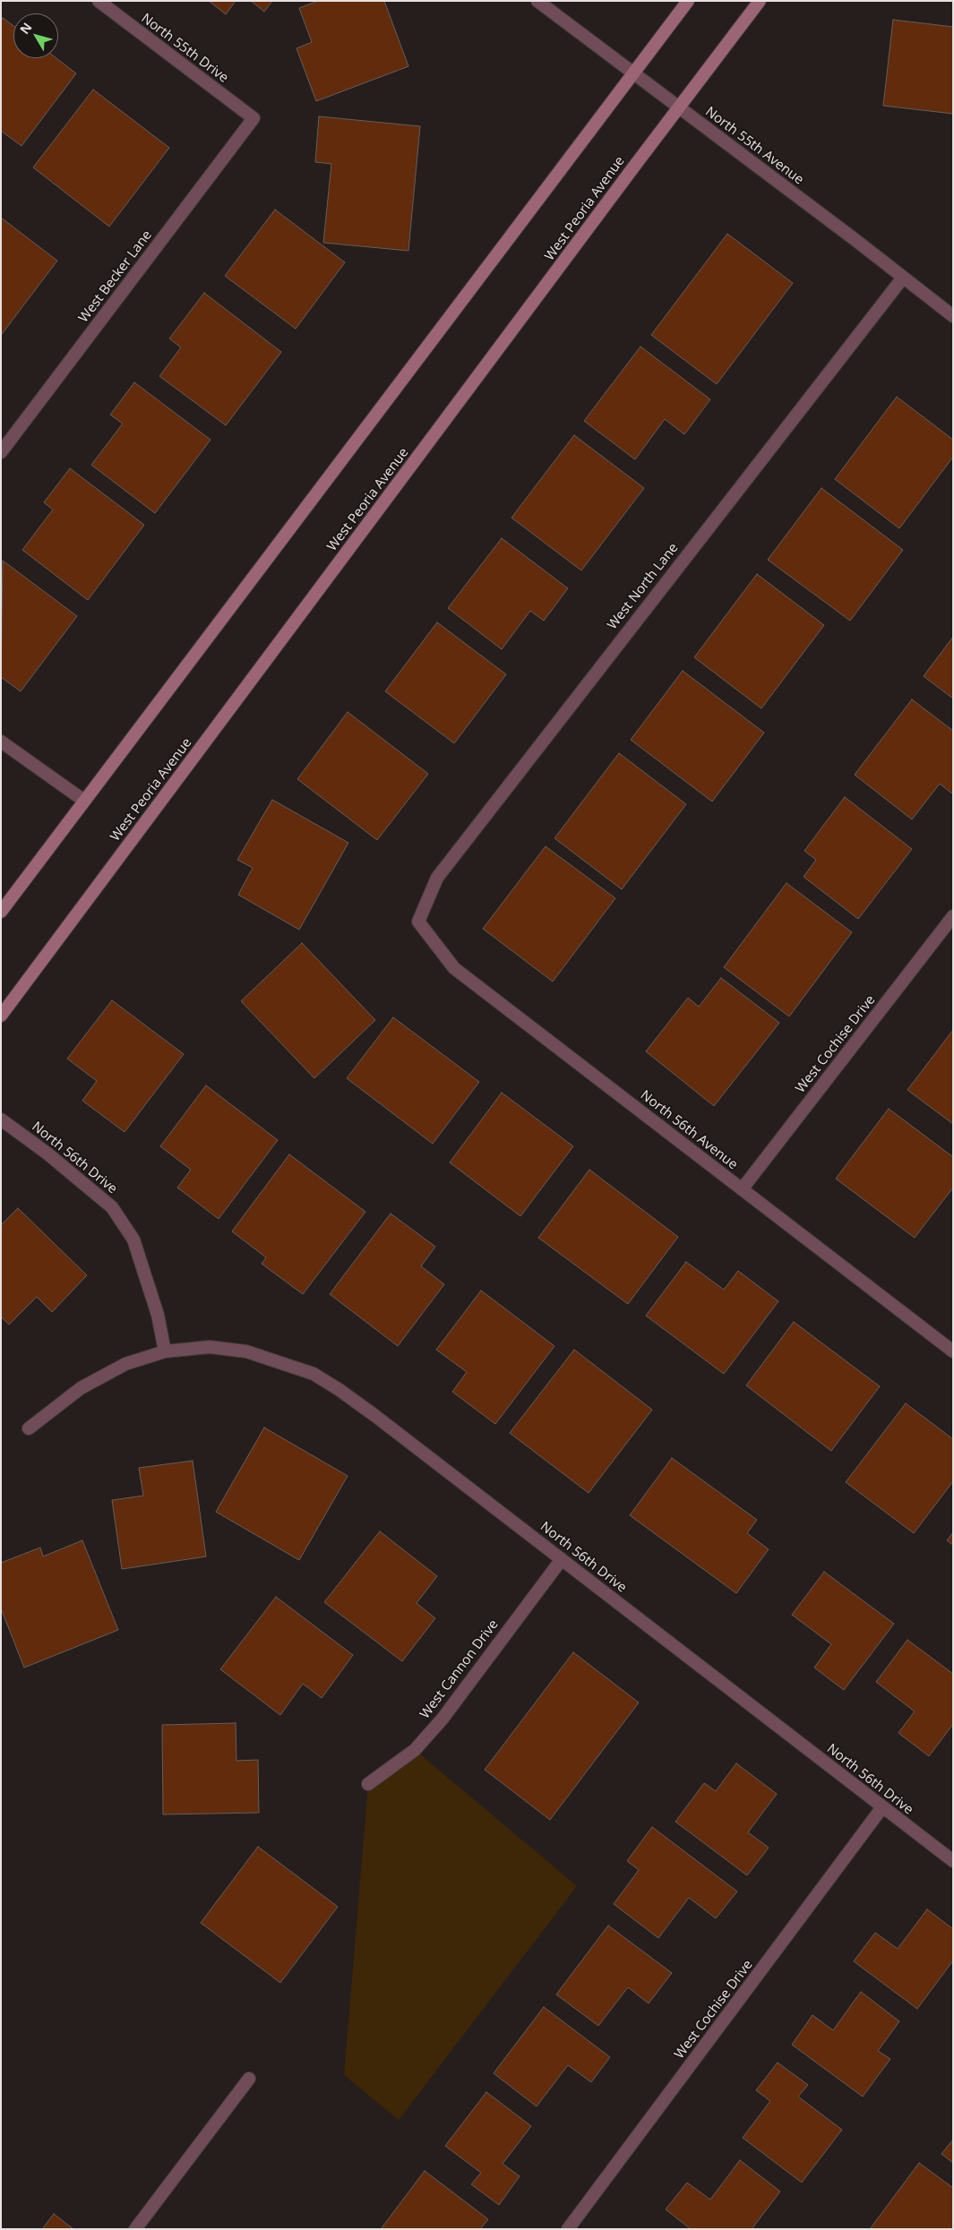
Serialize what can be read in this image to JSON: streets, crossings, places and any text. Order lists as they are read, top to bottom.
{
  "streets": {
    "main road": ["West Peoria Avenue"],
    "street": [
      "North 55th Drive",
      "North 55th Avenue",
      "West Becker Lane",
      "West North Lane",
      "West Cochise Drive",
      "North 56th Avenue",
      "North 56th Drive",
      "West Cannon Drive"
    ]
  },
  "crossings": [
    ["North 55th Drive", "West Becker Lane"],
    ["North 55th Avenue", "West Peoria Avenue"],
    ["North 55th Avenue", "West North Lane"],
    ["West North Lane", "North 56th Avenue"],
    ["West Cochise Drive", "North 56th Avenue"],
    ["West Cochise Drive", "North 56th Drive"],
    ["North 56th Drive", "West Cannon Drive"]
  ],
  "north": "top left"
}
